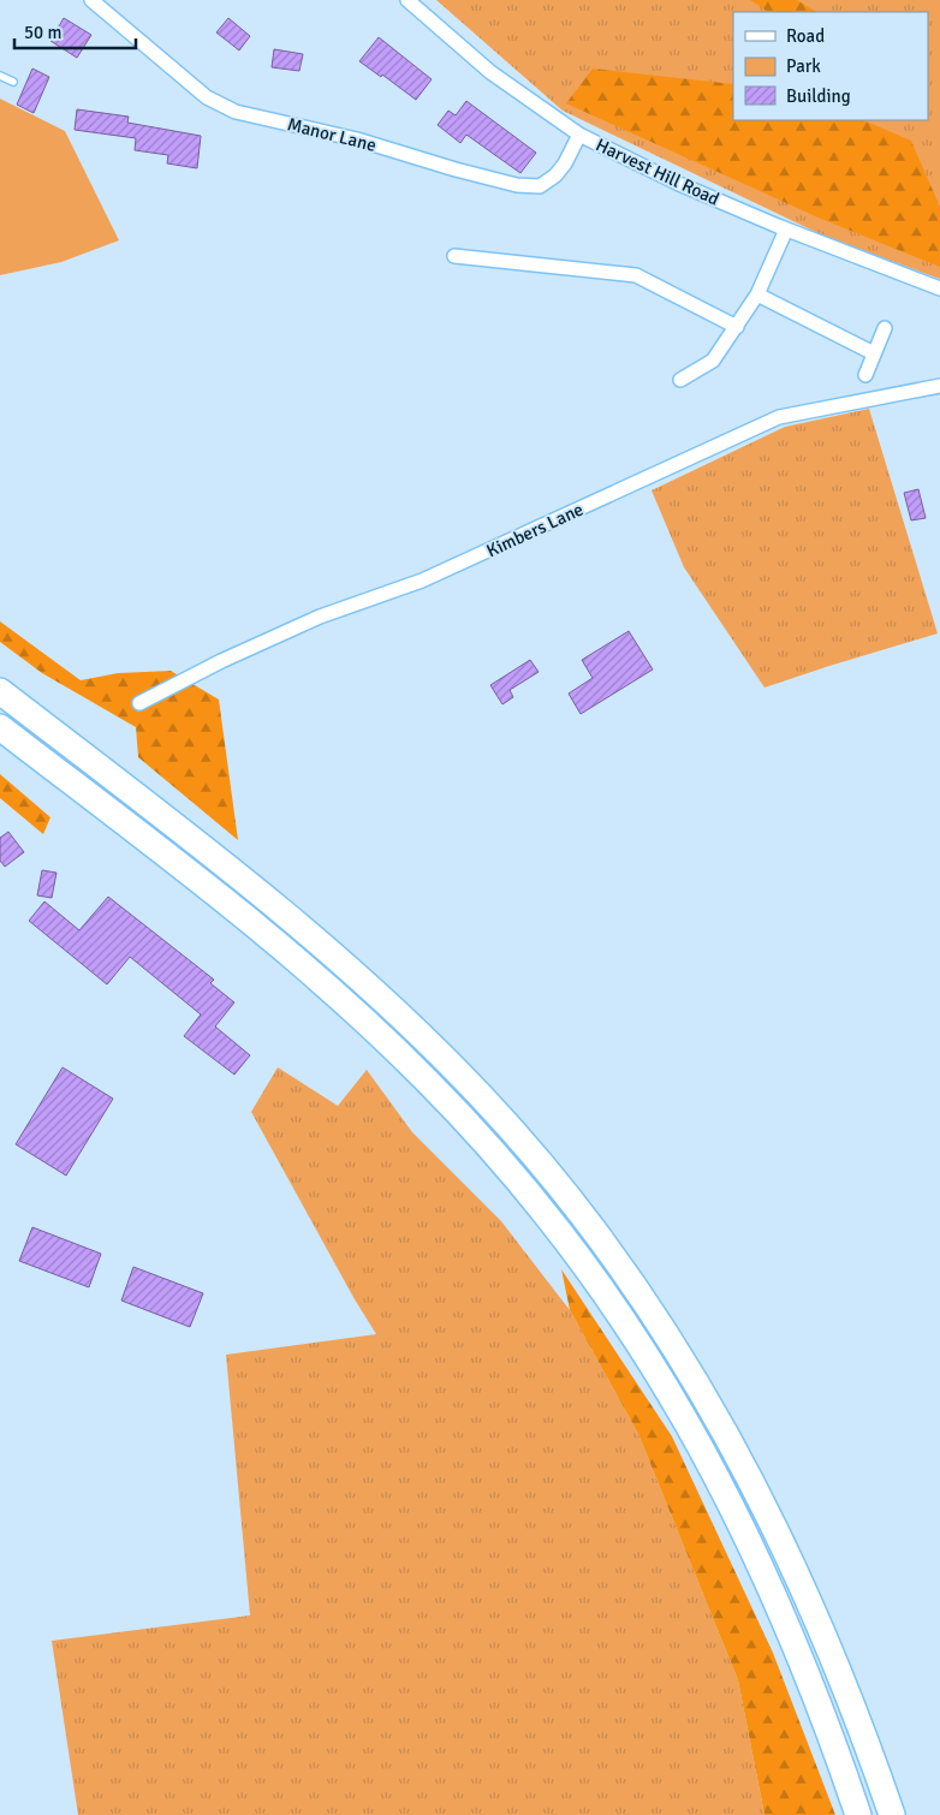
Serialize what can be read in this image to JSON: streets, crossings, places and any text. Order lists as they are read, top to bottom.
{
  "streets": {
    "street": ["Manor Lane", "Harvest Hill Road", "Kimbers Lane"]
  },
  "crossings": [
    ["Manor Lane", "Harvest Hill Road"]
  ],
  "legend": ["Road", "Park", "Building"],
  "scale_bar": "50 m"
}
